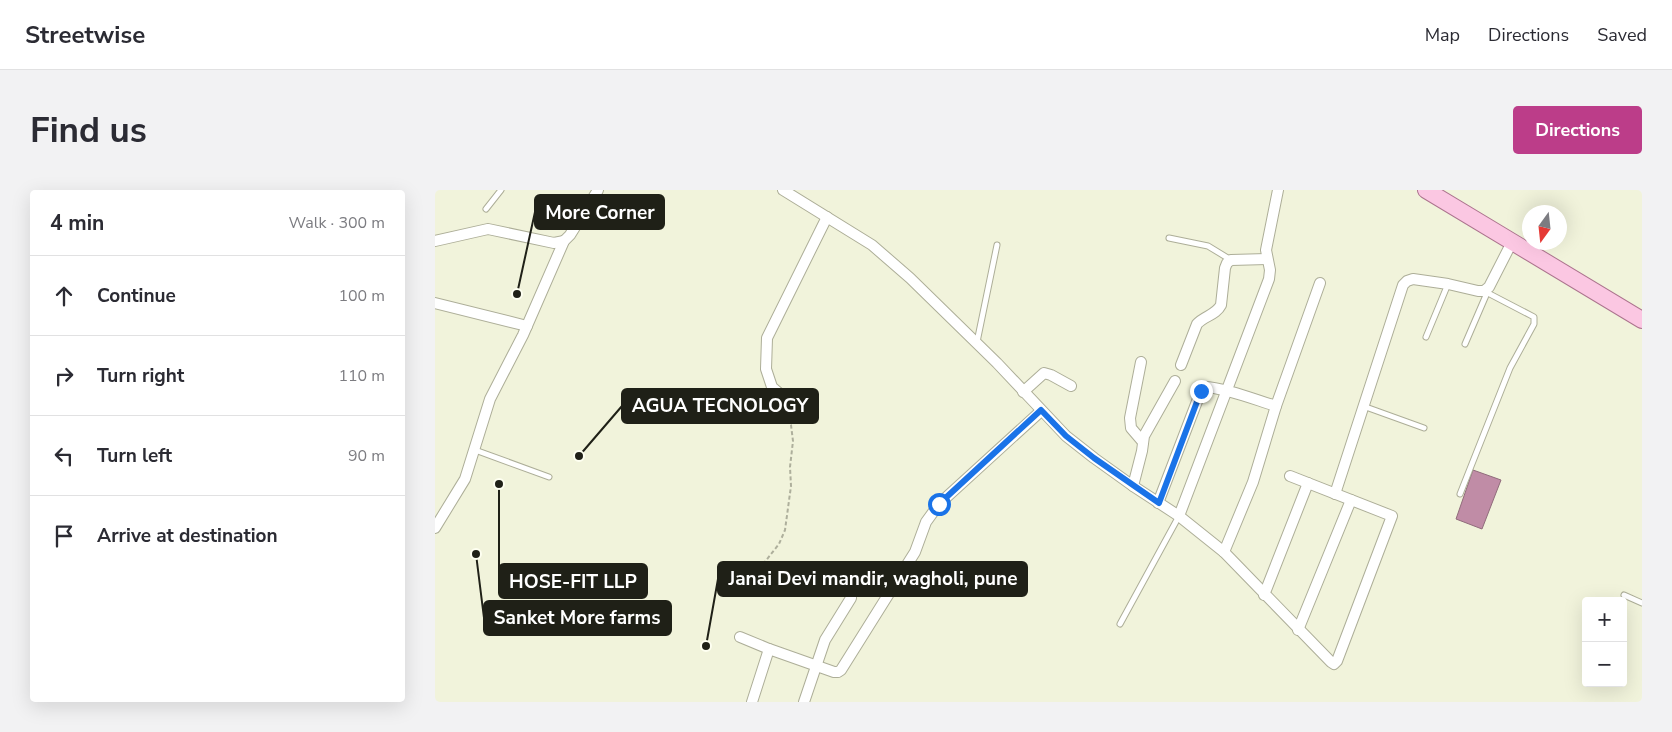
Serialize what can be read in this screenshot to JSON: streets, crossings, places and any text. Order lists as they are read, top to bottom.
{
  "places": [
    "More Corner",
    "AGUA TECNOLOGY",
    "HOSE-FIT LLP",
    "Sanket More farms",
    "Janai Devi mandir, wagholi, pune"
  ],
  "north": "bottom",
  "page": {
    "header": "Streetwise",
    "nav": ["Map", "Directions", "Saved"],
    "buttons": "Directions",
    "title": "Find us",
    "heading": ["4 min", "Walk · 300 m"],
    "list": [
      ["Continue", "100 m"],
      ["Turn right", "110 m"],
      ["Turn left", "90 m"],
      "Arrive at destination"
    ],
    "map_buttons": ["+", "−"]
  }
}
